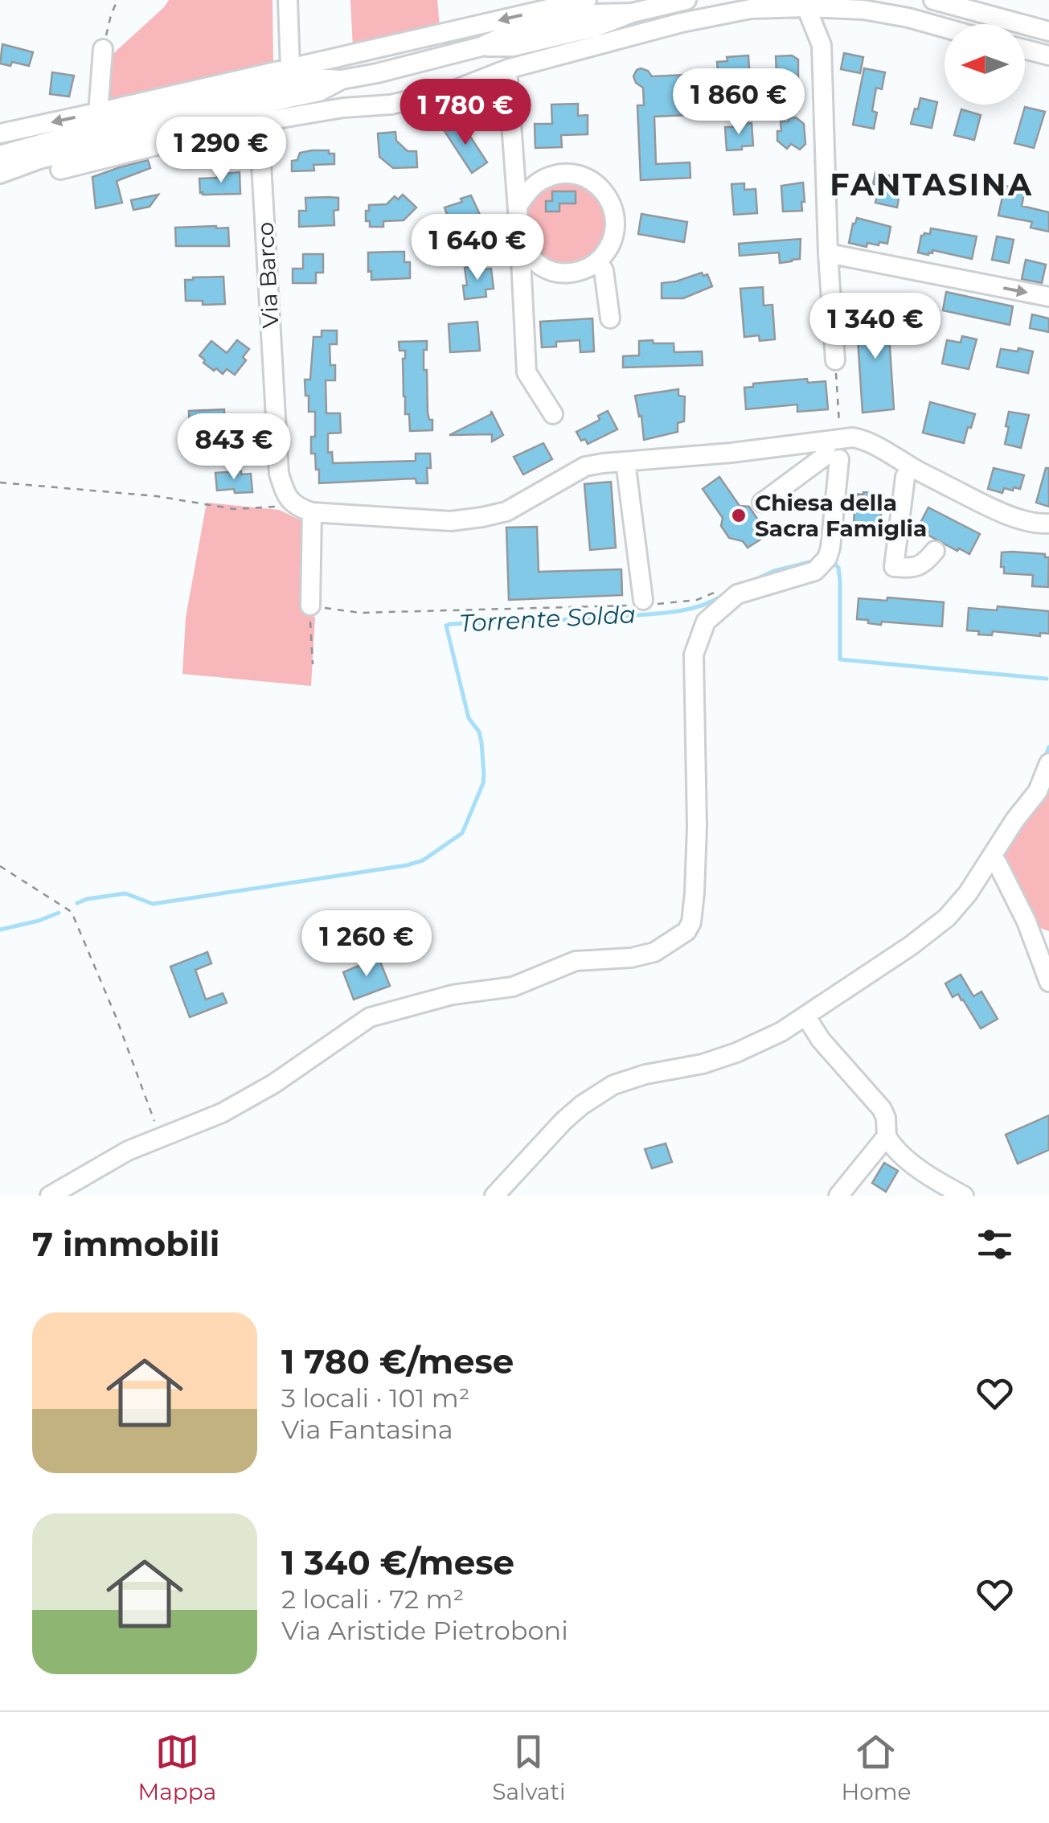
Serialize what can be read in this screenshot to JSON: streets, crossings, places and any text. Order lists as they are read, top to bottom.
{
  "streets": {
    "street": ["Via Barco"]
  },
  "districts": ["FANTASINA"],
  "water": ["Torrente Solda"],
  "places": ["Chiesa della Sacra Famiglia"],
  "north": "left",
  "page": {
    "price": [
      "1 860 €",
      "1 780 €",
      "1 290 €",
      "1 640 €",
      "1 340 €",
      "843 €",
      "1 260 €"
    ],
    "heading": "7 immobili",
    "list": [
      {
        "name": "1 780 €/mese",
        "note": "3 locali · 101 m² · Via Fantasina"
      },
      {
        "name": "1 340 €/mese",
        "note": "2 locali · 72 m² · Via Aristide Pietroboni"
      }
    ],
    "tabs": ["Mappa", "Salvati", "Home"]
  }
}
